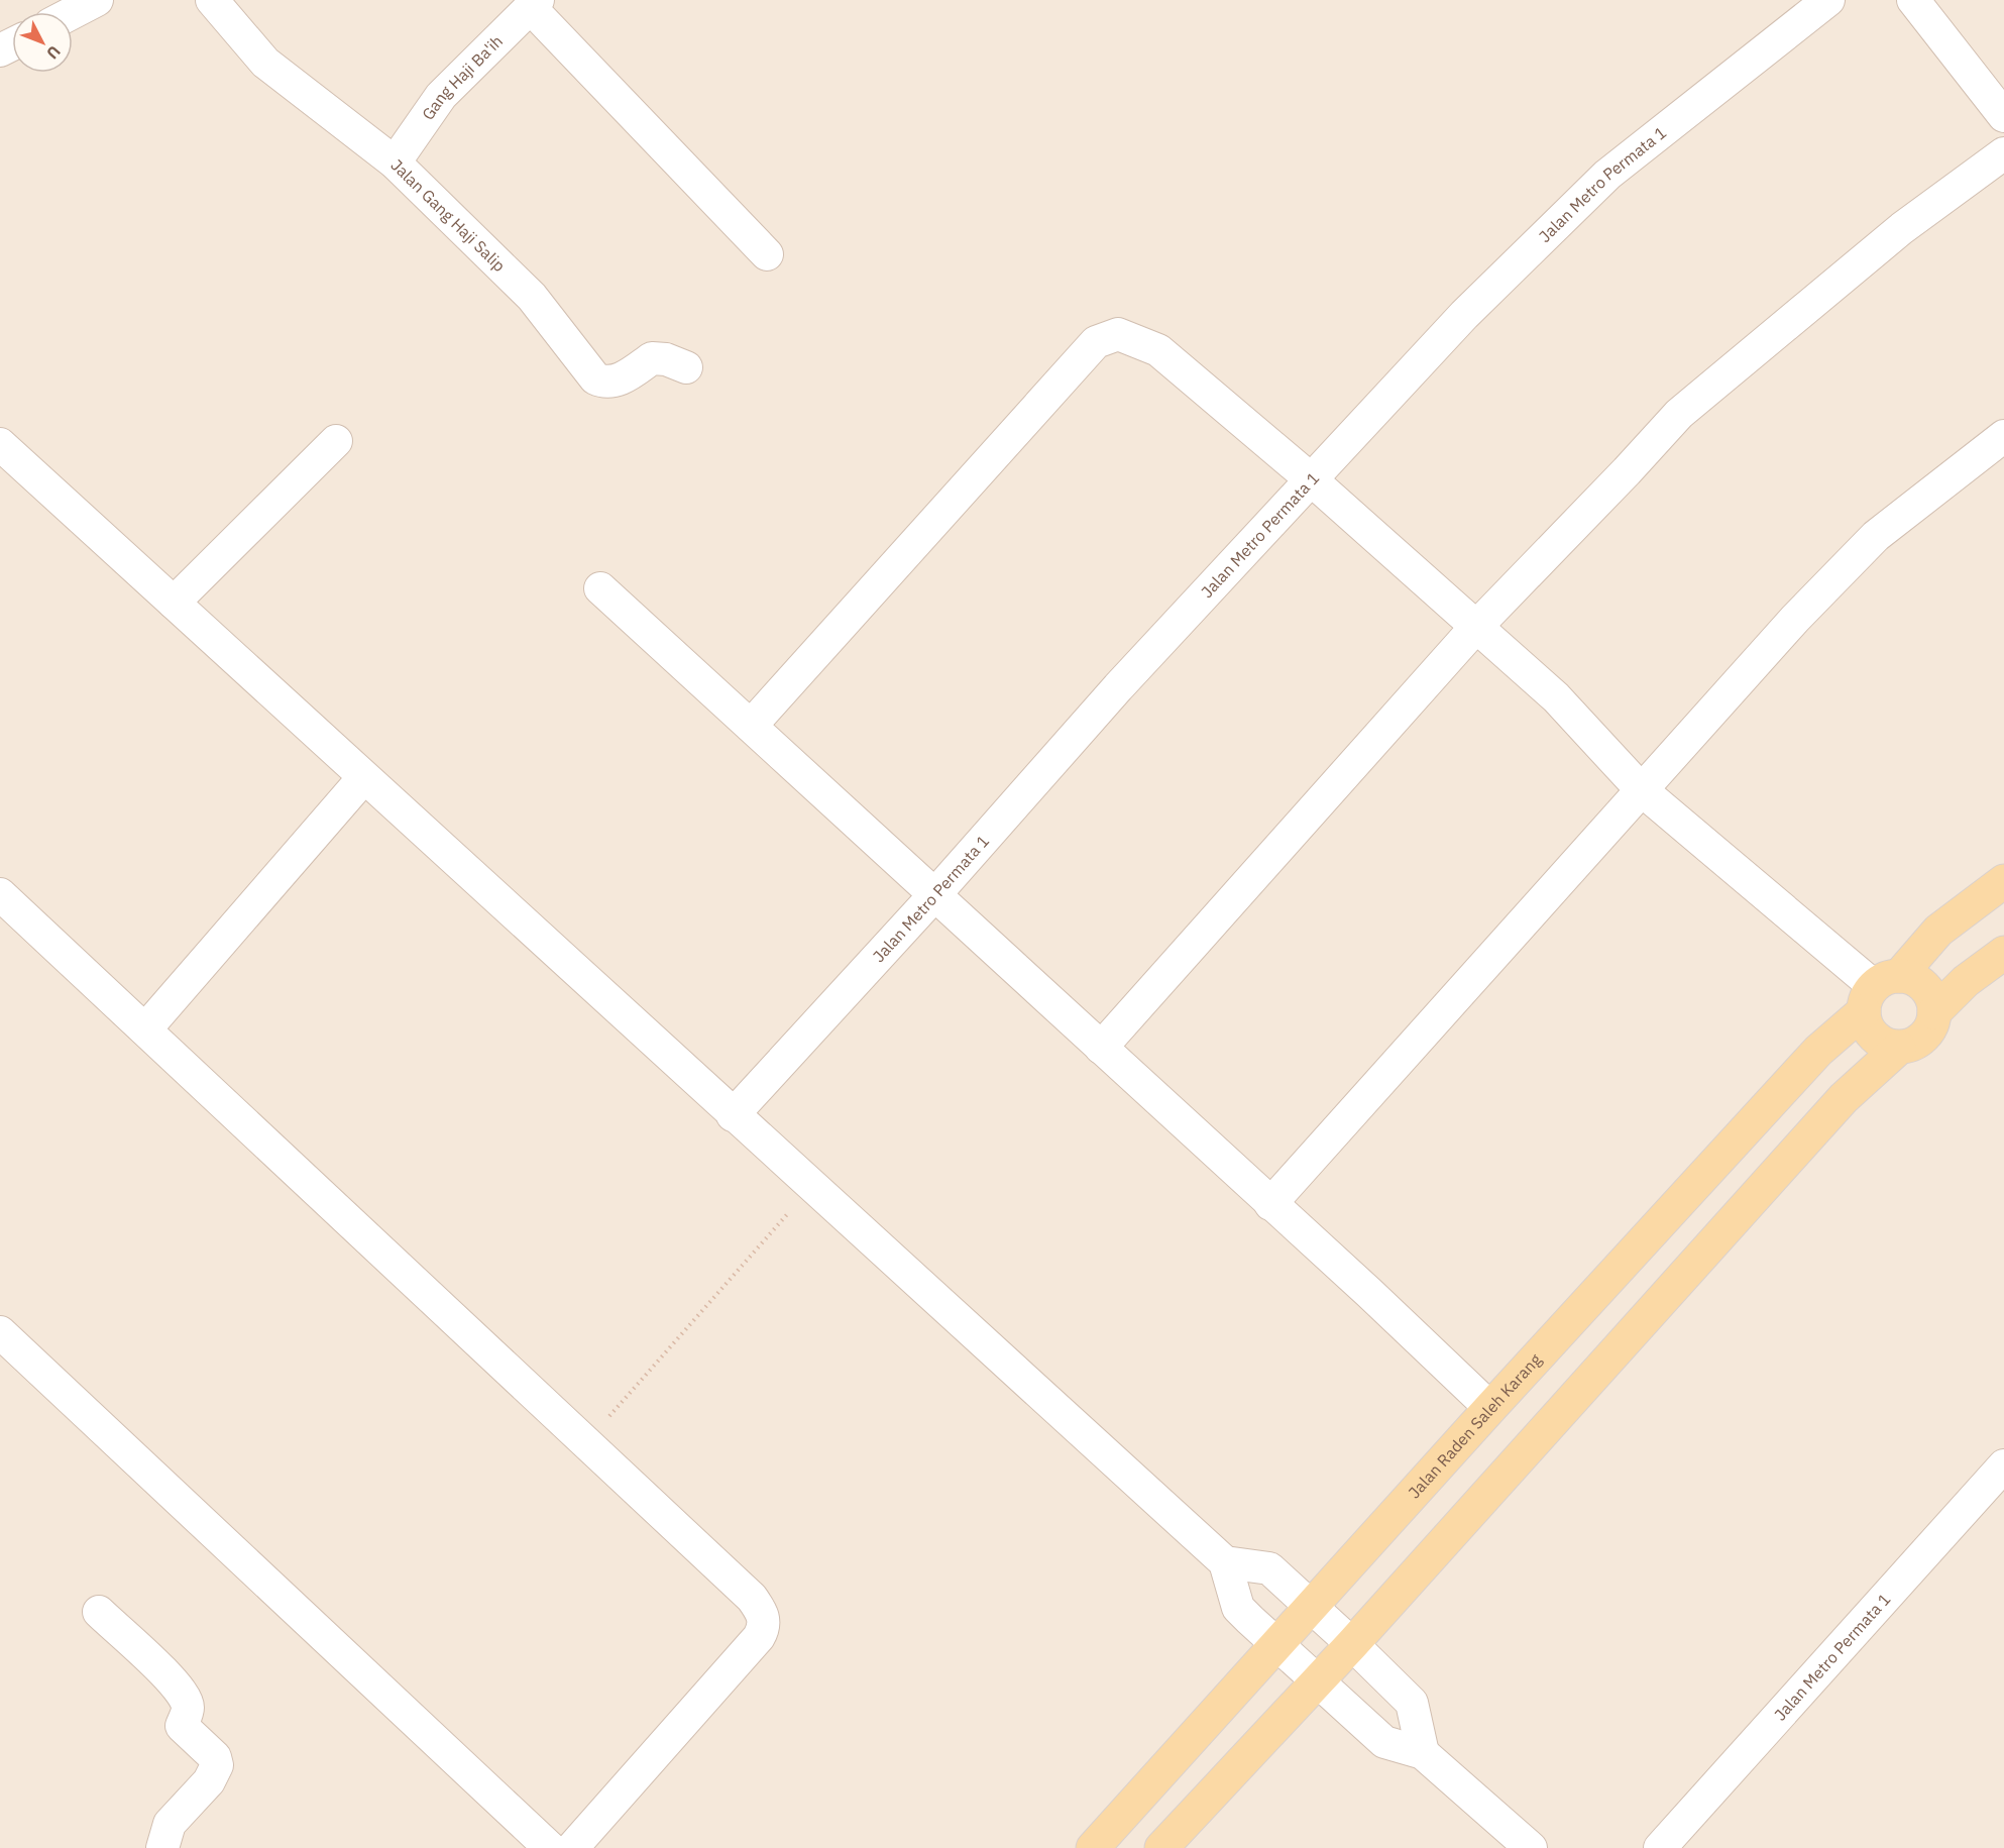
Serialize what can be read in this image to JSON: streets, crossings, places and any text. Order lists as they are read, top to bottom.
{
  "streets": {
    "main road": ["Jalan Raden Saleh Karang"],
    "street": ["Gang Haji Ba'ih", "Jalan Metro Permata 1", "Jalan Gang Haji Salip"]
  },
  "crossings": [
    ["Gang Haji Ba'ih", "Jalan Gang Haji Salip"]
  ],
  "north": "bottom right"
}
